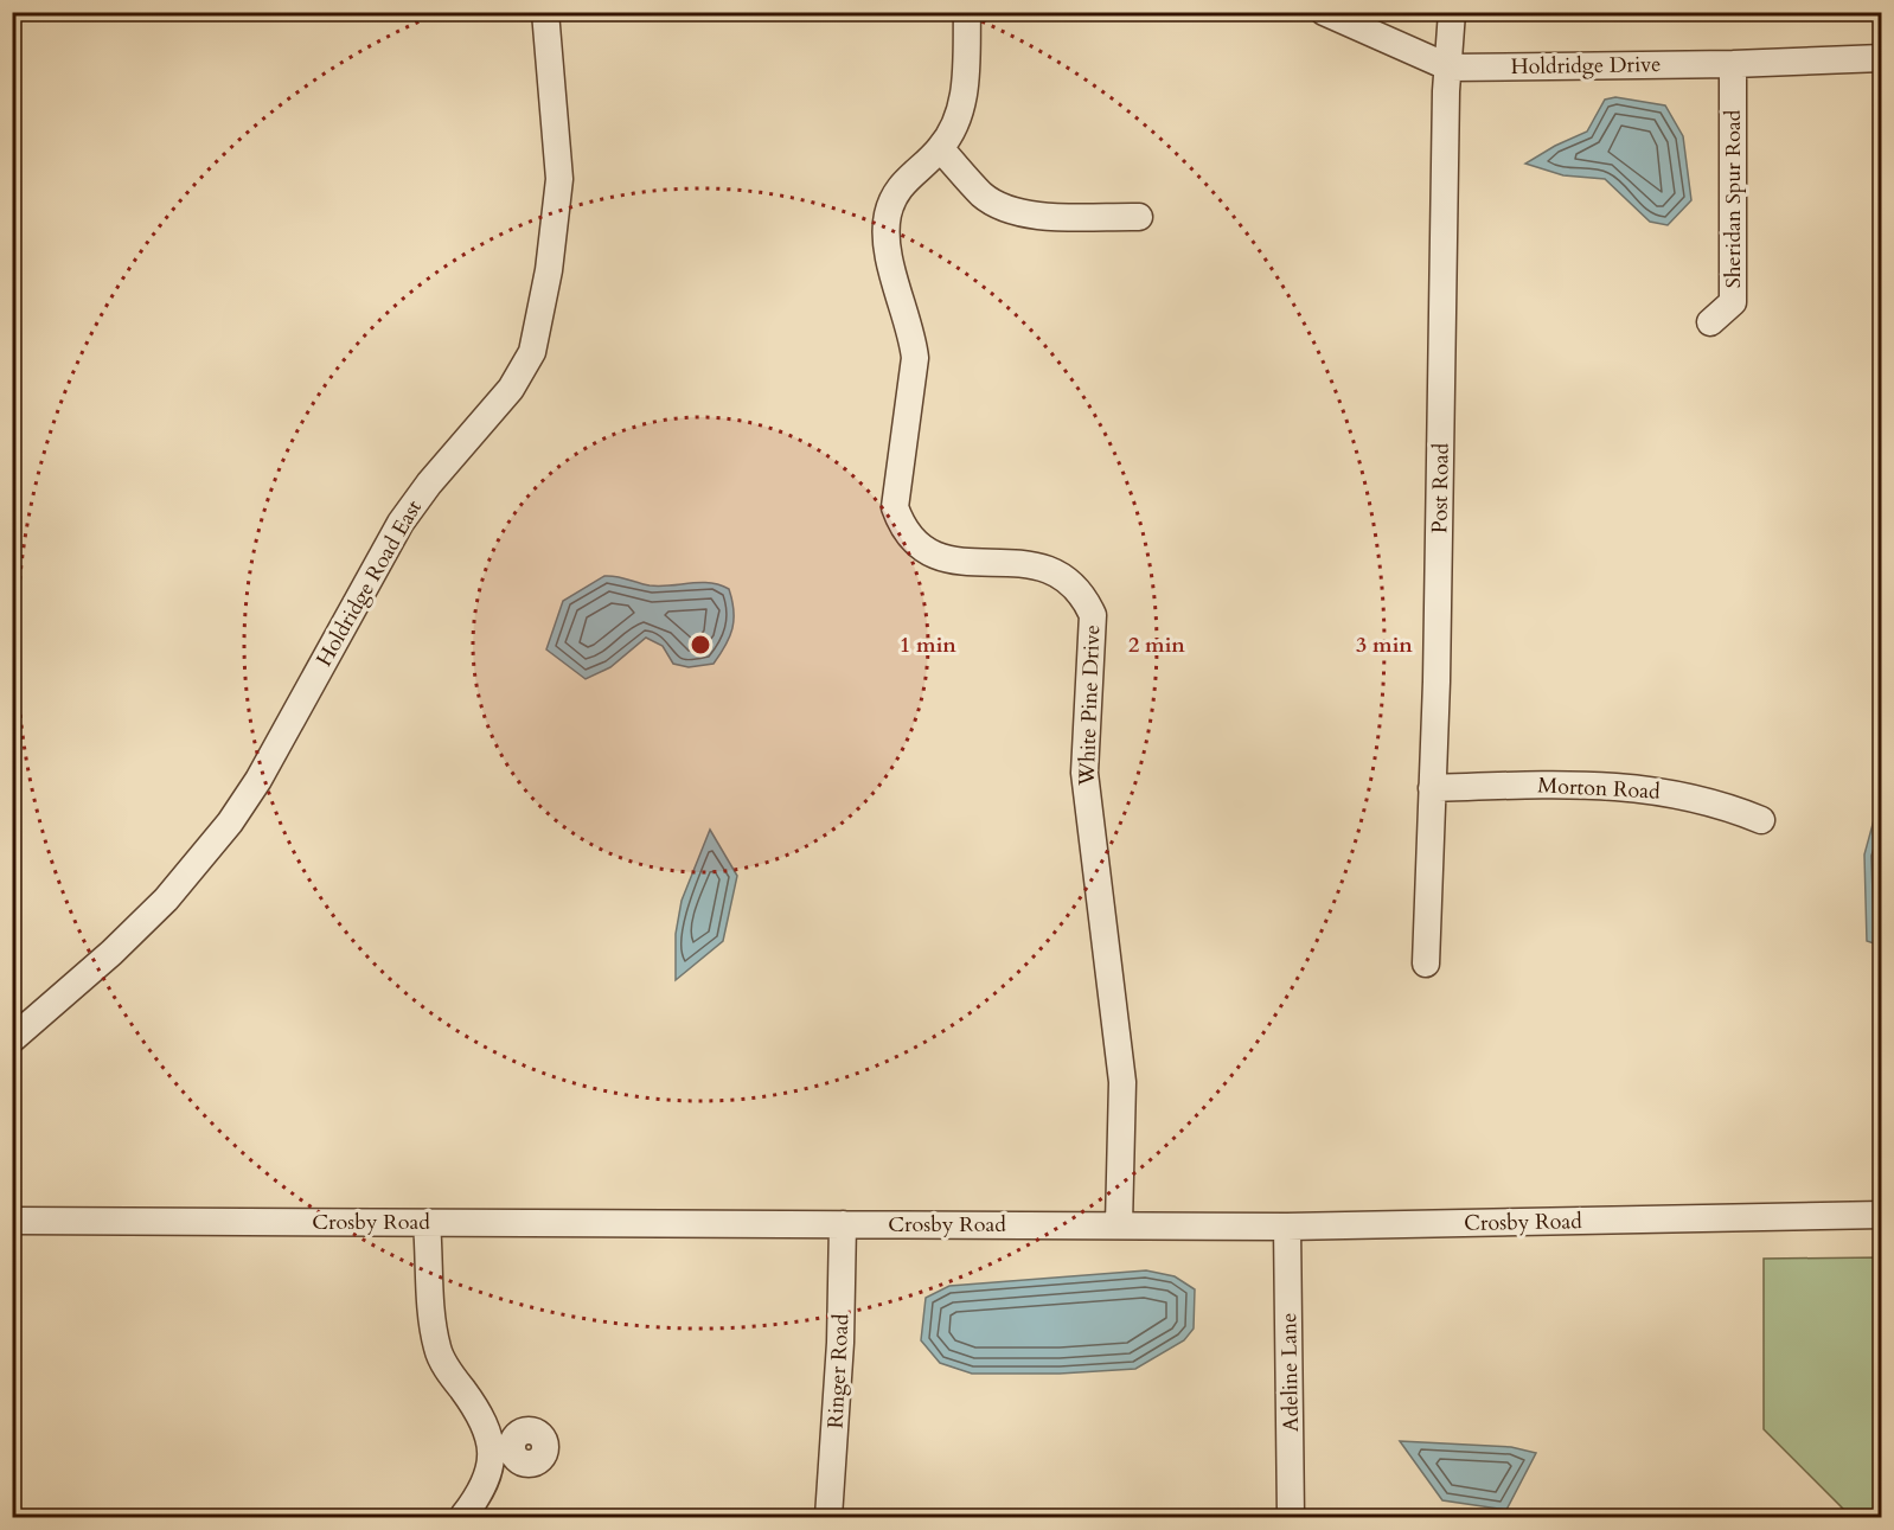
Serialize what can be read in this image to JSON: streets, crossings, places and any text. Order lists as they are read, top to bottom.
{
  "streets": {
    "street": [
      "Holdridge Drive",
      "Sheridan Spur Road",
      "Post Road",
      "Holdridge Road East",
      "White Pine Drive",
      "Morton Road",
      "Crosby Road",
      "Ringer Road",
      "Adeline Lane"
    ]
  },
  "crossings": [
    ["Holdridge Drive", "Sheridan Spur Road"],
    ["Holdridge Drive", "Post Road"],
    ["Post Road", "Morton Road"],
    ["White Pine Drive", "Crosby Road"],
    ["Crosby Road", "Ringer Road"],
    ["Crosby Road", "Adeline Lane"]
  ],
  "rings": ["1 min", "2 min", "3 min"]
}
